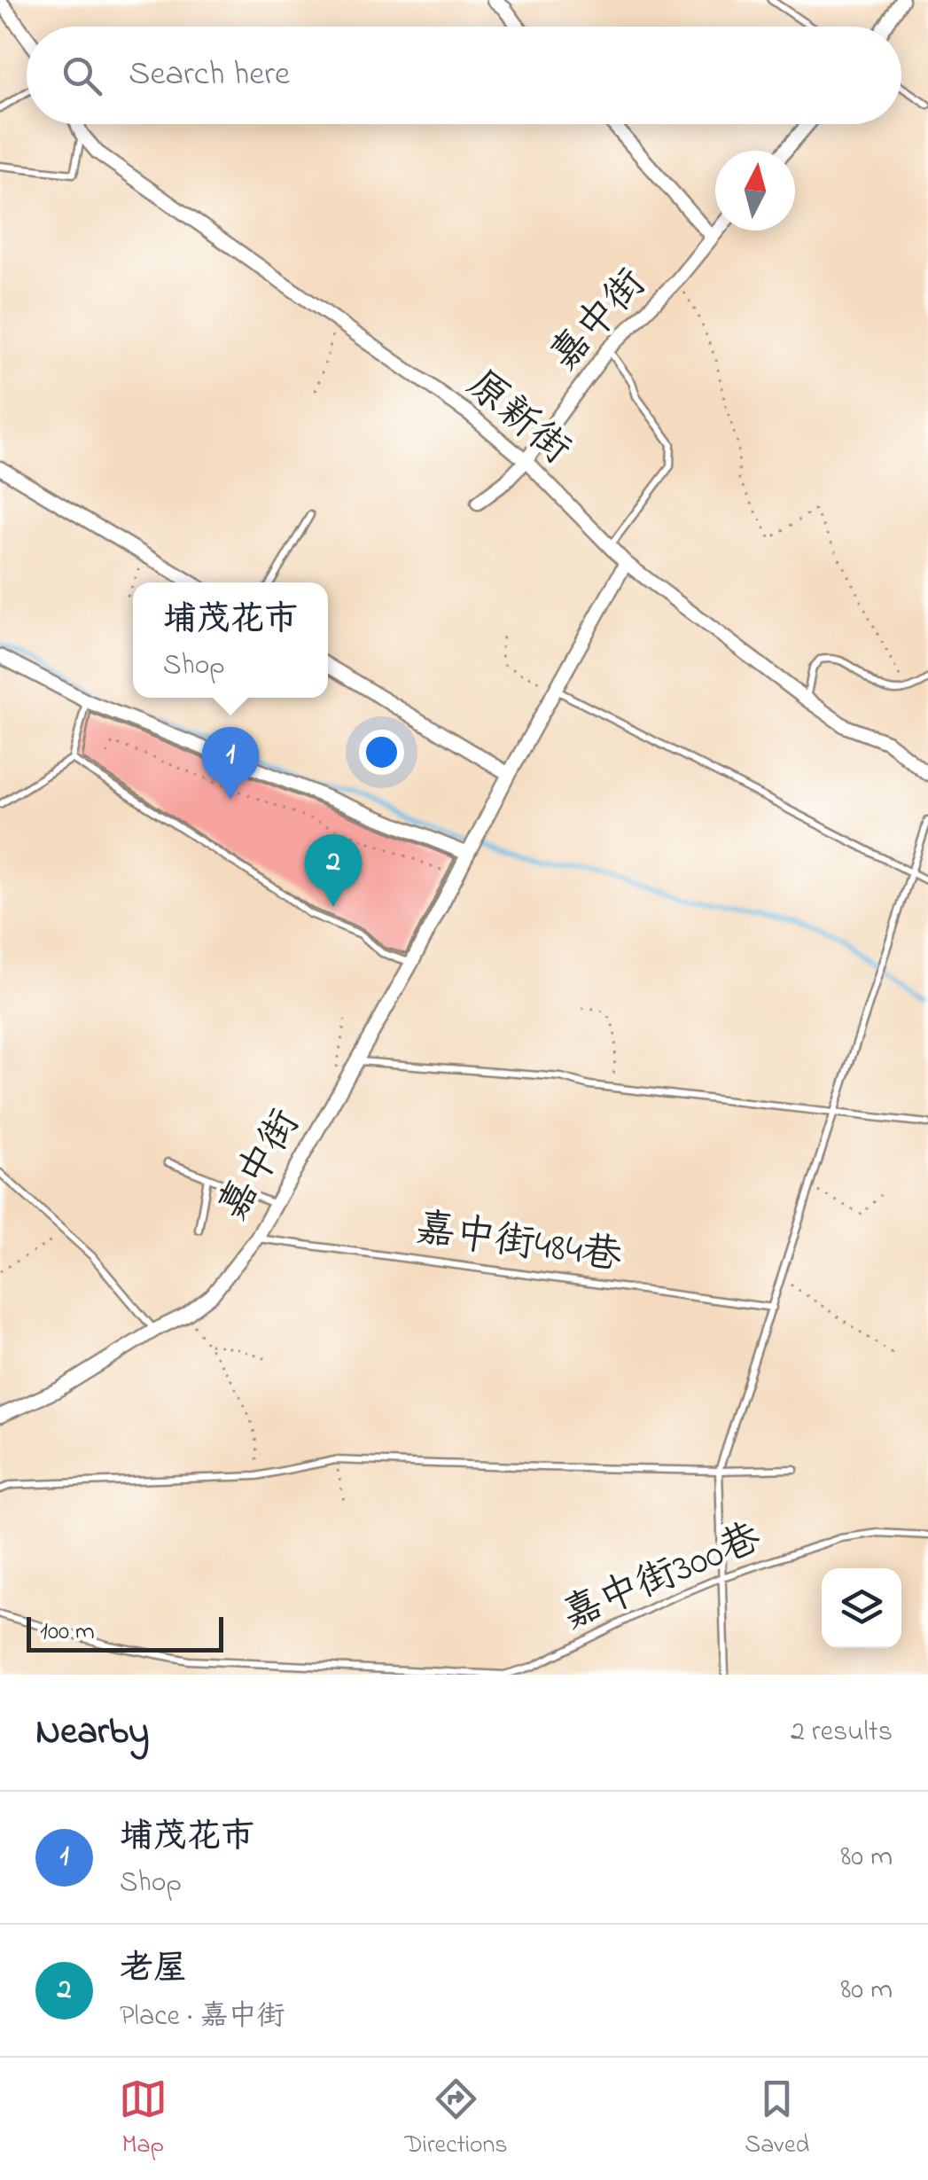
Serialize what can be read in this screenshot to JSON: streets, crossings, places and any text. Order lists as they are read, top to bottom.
{
  "streets": {
    "street": ["嘉中街", "原新街"],
    "lane": ["嘉中街484巷", "嘉中街300巷"]
  },
  "crossings": [
    ["嘉中街", "原新街"],
    ["嘉中街", "嘉中街484巷"]
  ],
  "scale_bar": "100 m",
  "north": "top",
  "page": {
    "search": "Search here",
    "popup": ["埔茂花市", "Shop"],
    "pins": ["1", "2"],
    "scale": "100 m",
    "heading": ["Nearby", "2 results"],
    "list": [
      {
        "mark": "1",
        "name": "埔茂花市",
        "note": "Shop",
        "value": "80 m"
      },
      {
        "mark": "2",
        "name": "老屋",
        "note": "Place · 嘉中街",
        "value": "80 m"
      }
    ],
    "nav": ["Map", "Directions", "Saved"]
  }
}
